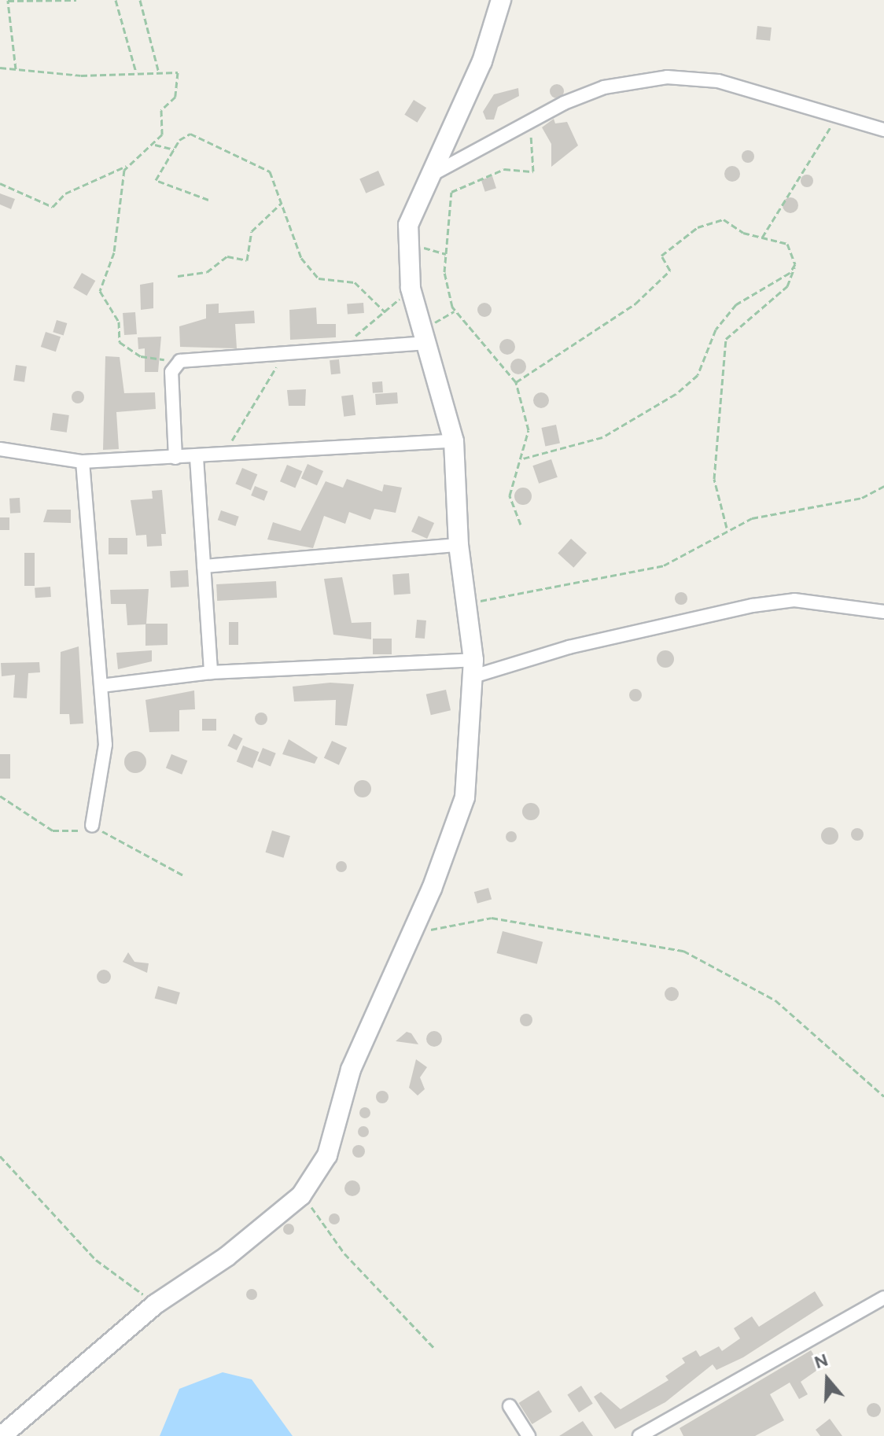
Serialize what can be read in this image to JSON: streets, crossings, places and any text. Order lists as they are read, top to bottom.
{
  "north": "top"
}
